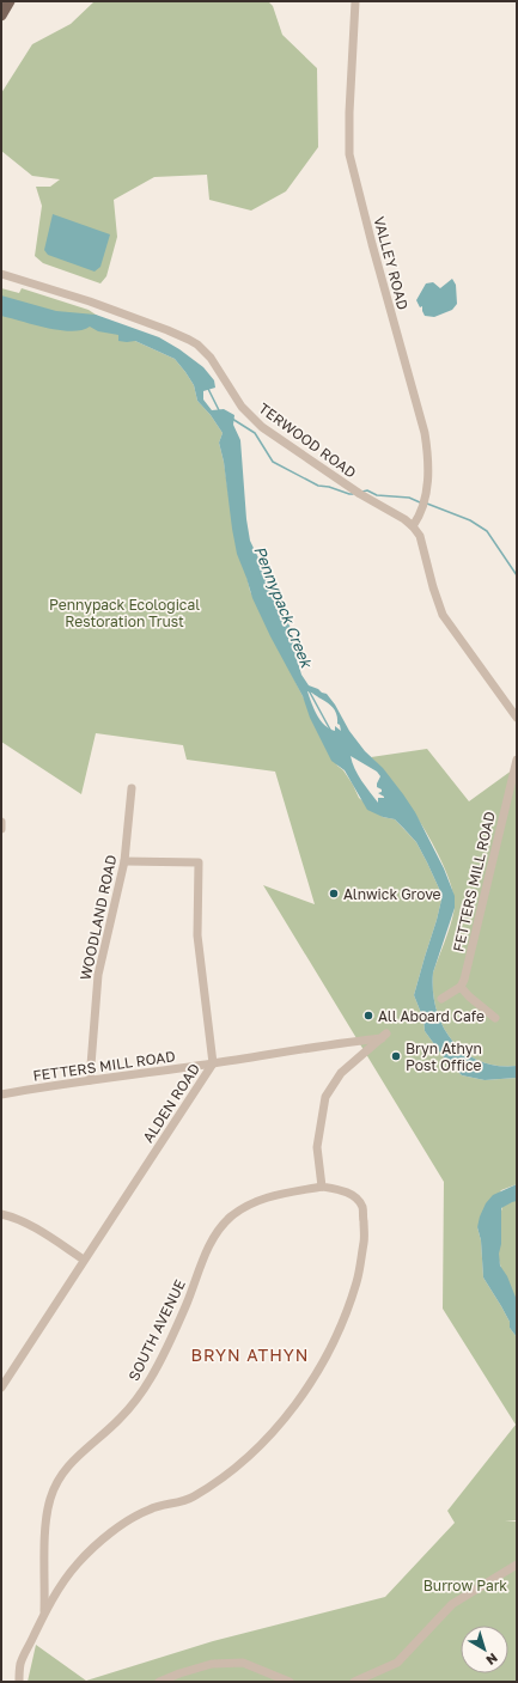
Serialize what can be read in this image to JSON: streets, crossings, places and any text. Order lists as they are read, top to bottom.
{
  "streets": {
    "street": [
      "VALLEY ROAD",
      "TERWOOD ROAD",
      "FETTERS MILL ROAD",
      "WOODLAND ROAD",
      "ALDEN ROAD",
      "SOUTH AVENUE"
    ]
  },
  "crossings": [
    ["VALLEY ROAD", "TERWOOD ROAD"],
    ["FETTERS MILL ROAD", "WOODLAND ROAD"],
    ["FETTERS MILL ROAD", "ALDEN ROAD"],
    ["FETTERS MILL ROAD", "SOUTH AVENUE"],
    ["WOODLAND ROAD", "ALDEN ROAD"]
  ],
  "districts": ["BRYN ATHYN"],
  "water": ["Pennypack Creek"],
  "parks": ["Pennypack Ecological Restoration Trust", "Burrow Park"],
  "places": ["Alnwick Grove", "All Aboard Cafe", "Bryn Athyn Post Office"],
  "north": "bottom right"
}
